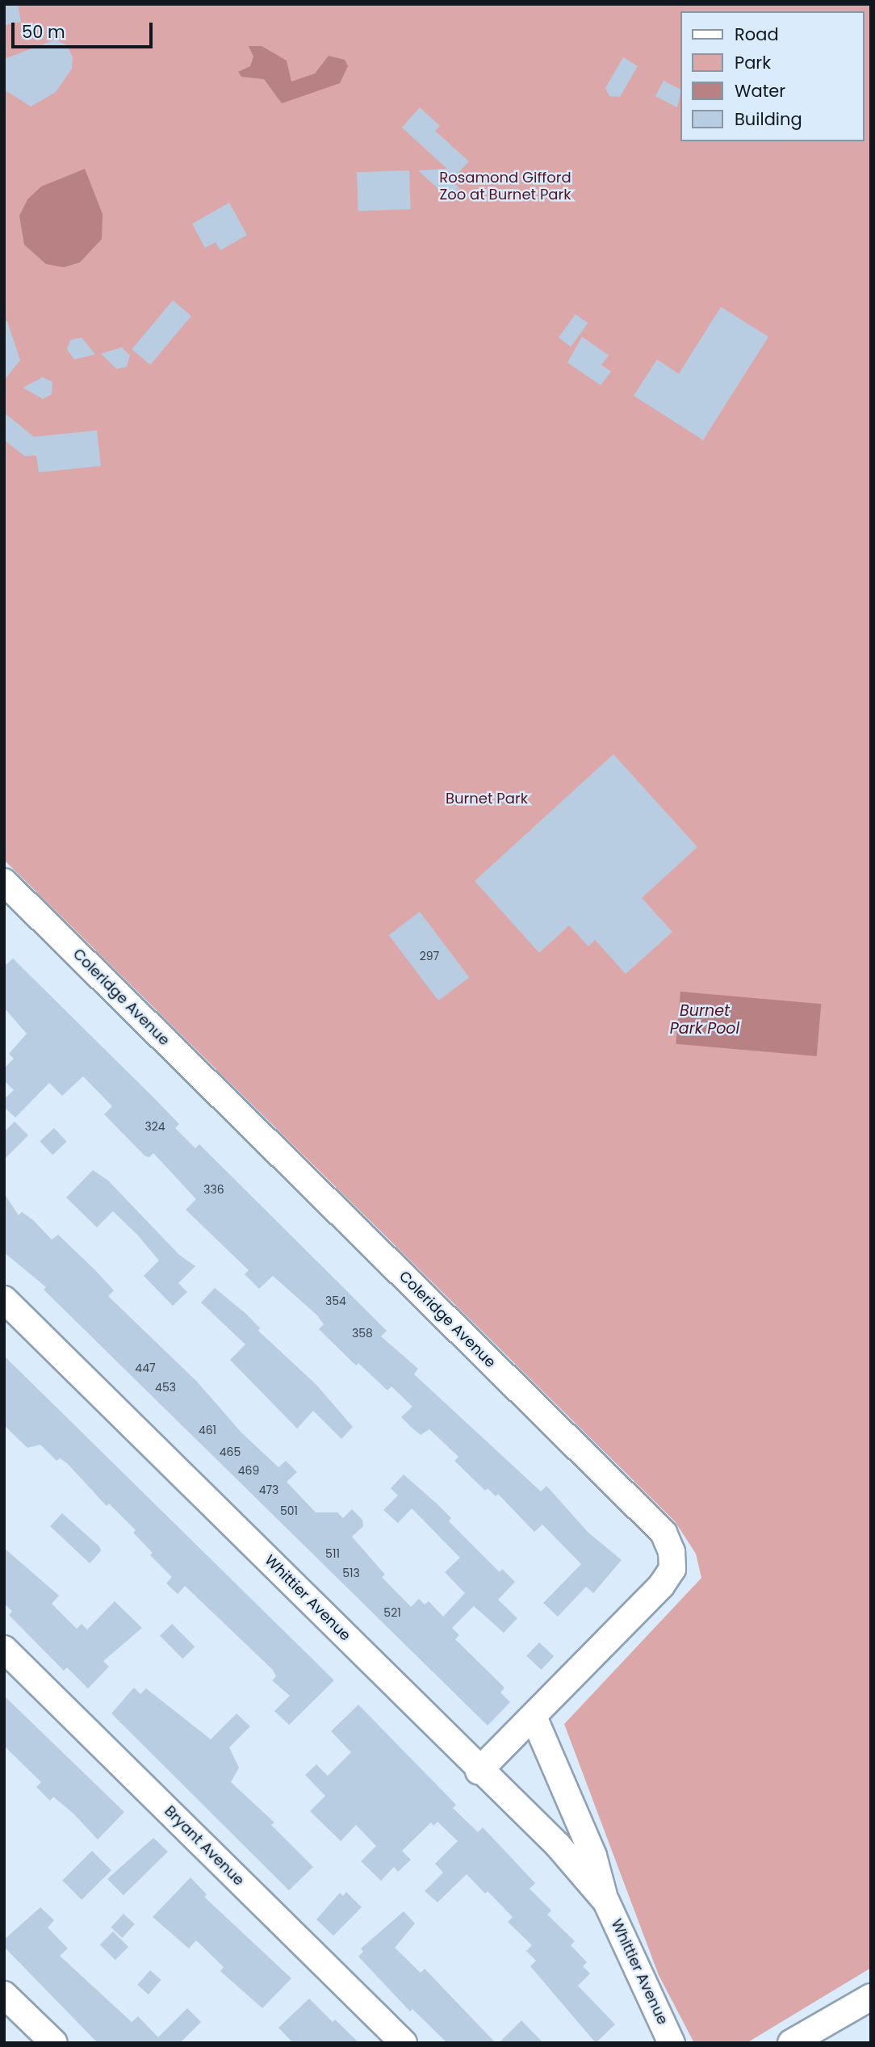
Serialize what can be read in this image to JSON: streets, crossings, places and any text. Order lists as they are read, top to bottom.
{
  "streets": {
    "street": ["Coleridge Avenue", "Whittier Avenue", "Bryant Avenue"]
  },
  "crossings": [
    ["Coleridge Avenue", "Whittier Avenue"]
  ],
  "water": ["Burnet Park Pool"],
  "parks": ["Rosamond Gifford Zoo at Burnet Park", "Burnet Park"],
  "house_numbers": [
    "297",
    "324",
    "336",
    "354",
    "358",
    "447",
    "453",
    "461",
    "465",
    "469",
    "473",
    "501",
    "511",
    "513",
    "521"
  ],
  "legend": [
    "Road",
    "Park",
    "Water",
    "Building"
  ],
  "scale_bar": "50 m"
}
